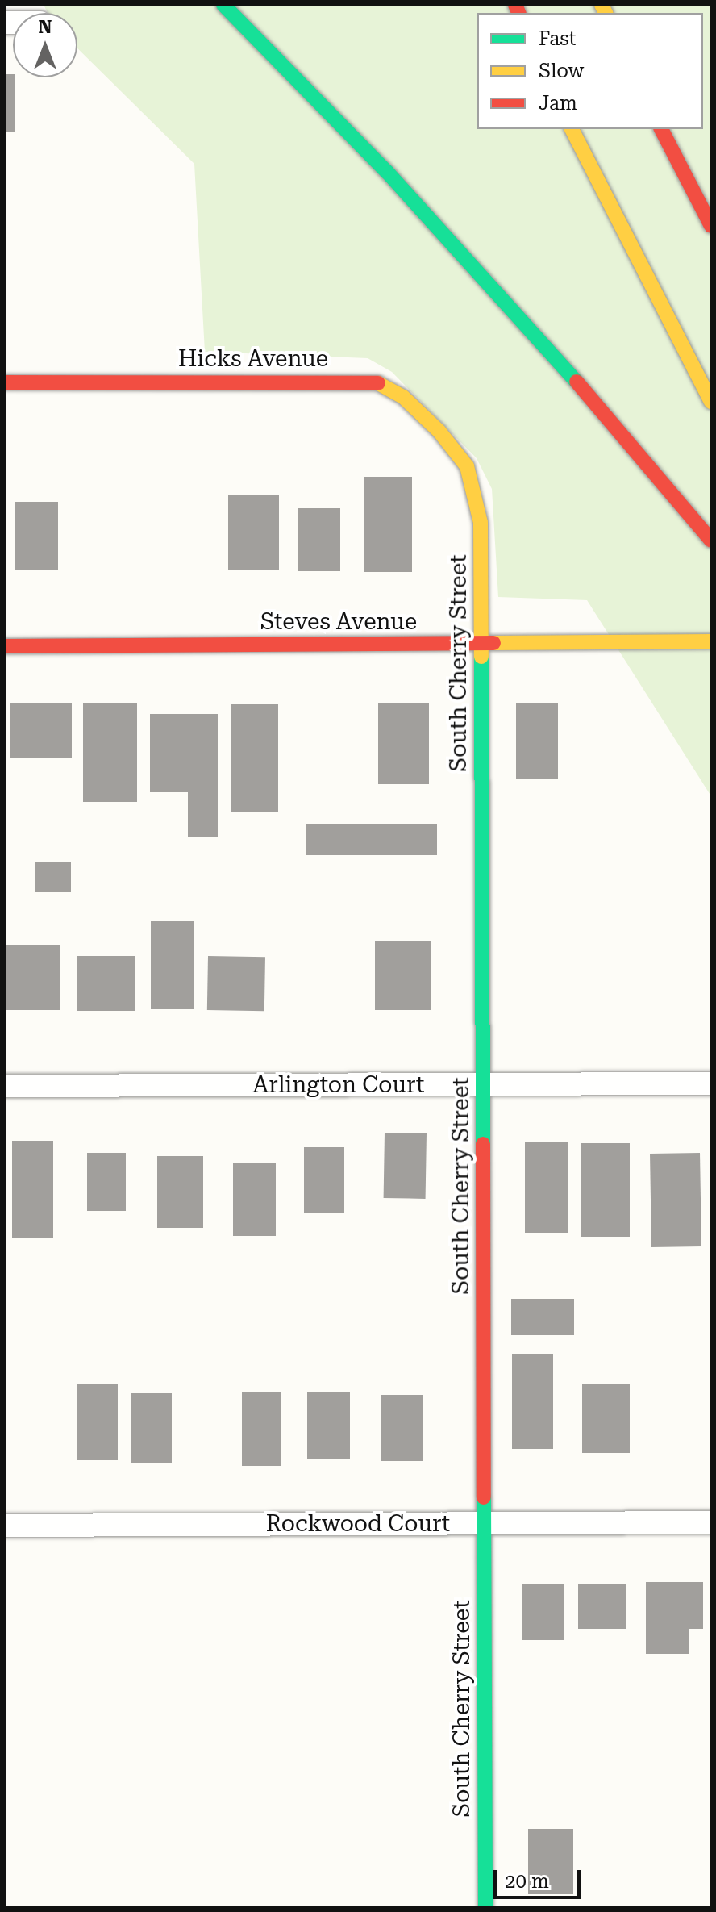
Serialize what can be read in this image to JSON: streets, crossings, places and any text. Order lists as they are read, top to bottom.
{
  "streets": {
    "main road": ["Hicks Avenue", "Steves Avenue", "South Cherry Street"],
    "street": ["Arlington Court", "Rockwood Court"]
  },
  "crossings": [
    ["Hicks Avenue", "South Cherry Street"],
    ["Steves Avenue", "South Cherry Street"],
    ["South Cherry Street", "Arlington Court"],
    ["South Cherry Street", "Rockwood Court"]
  ],
  "legend": ["Fast", "Slow", "Jam"],
  "scale_bar": "20 m",
  "north": "top"
}
